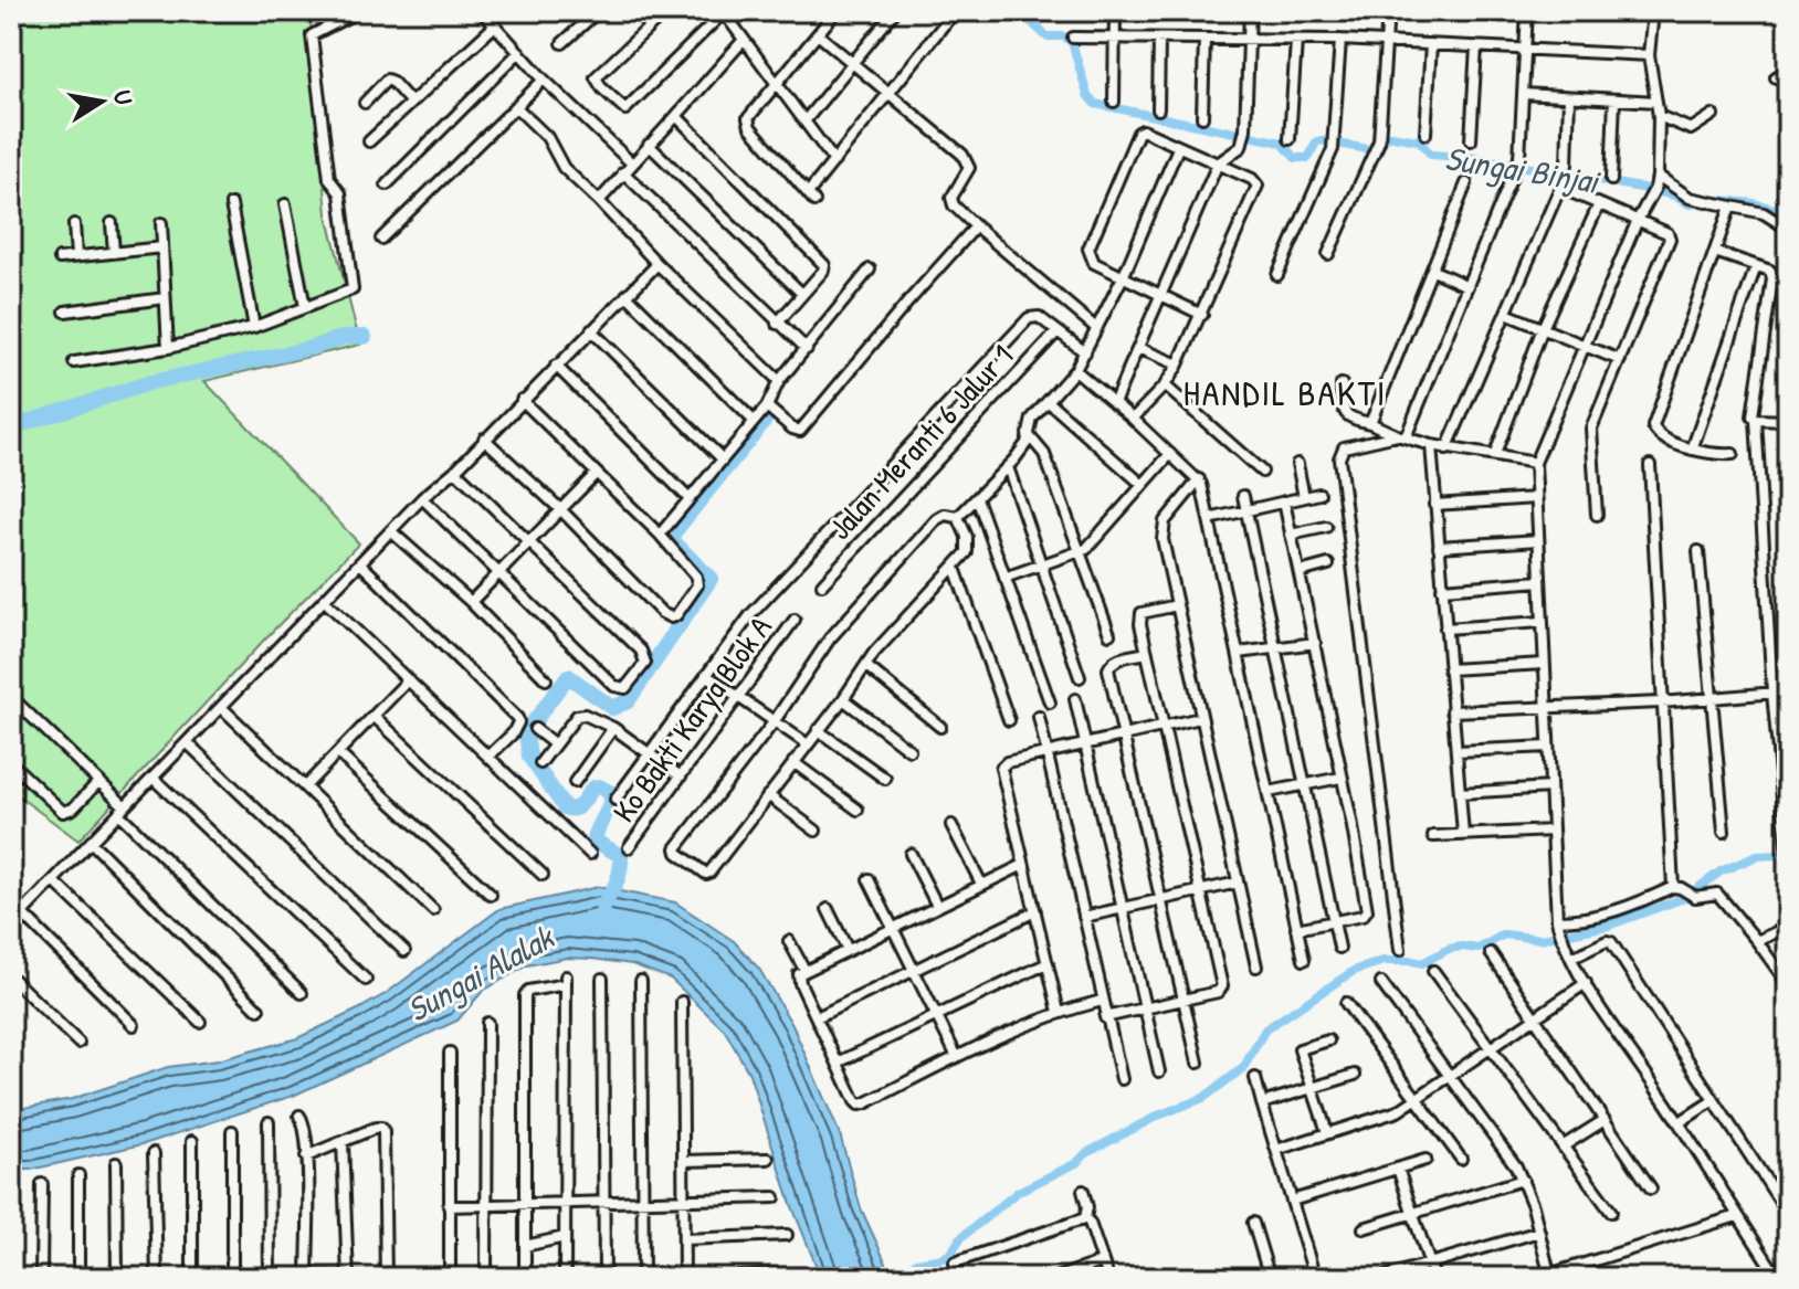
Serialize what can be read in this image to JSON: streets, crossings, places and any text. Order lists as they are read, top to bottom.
{
  "streets": {
    "street": ["Jalan Meranti 6 Jalur 1", "Ko Bakti Karya Blok A"]
  },
  "districts": ["HANDIL BAKTI"],
  "water": ["Sungai Binjai", "Sungai Alalak"],
  "north": "right"
}
